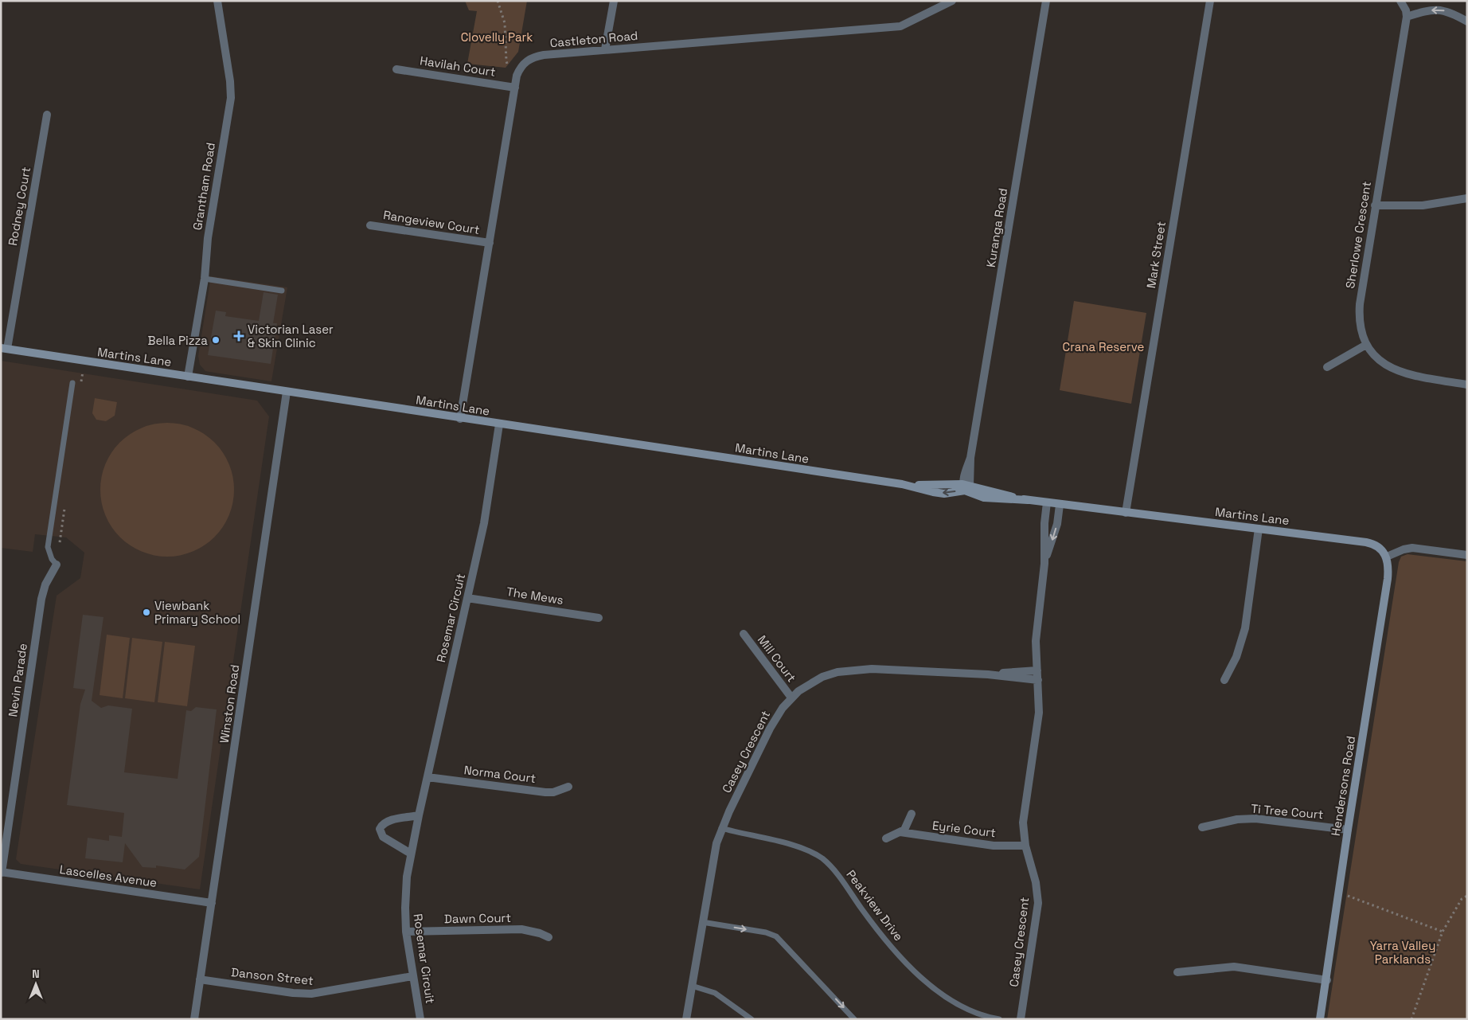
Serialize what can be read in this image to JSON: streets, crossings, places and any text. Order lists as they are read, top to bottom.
{
  "streets": {
    "street": [
      "Castleton Road",
      "Havilah Court",
      "Grantham Road",
      "Rodney Court",
      "Rangeview Court",
      "Kuranga Road",
      "Sherlowe Crescent",
      "Mark Street",
      "Martins Lane",
      "The Mews",
      "Rosemar Circuit",
      "Mill Court",
      "Nevin Parade",
      "Winston Road",
      "Casey Crescent",
      "Norma Court",
      "Hendersons Road",
      "Ti Tree Court",
      "Eyrie Court",
      "Lascelles Avenue",
      "Dawn Court",
      "Danson Street"
    ],
    "lane": ["Peakview Drive"]
  },
  "crossings": [
    ["Castleton Road", "Havilah Court"],
    ["Castleton Road", "Rangeview Court"],
    ["Castleton Road", "Martins Lane"],
    ["Grantham Road", "Martins Lane"],
    ["Rodney Court", "Martins Lane"],
    ["Kuranga Road", "Martins Lane"],
    ["Mark Street", "Martins Lane"],
    ["Martins Lane", "Rosemar Circuit"],
    ["Martins Lane", "Winston Road"],
    ["Martins Lane", "Casey Crescent"],
    ["Martins Lane", "Hendersons Road"],
    ["The Mews", "Rosemar Circuit"],
    ["Rosemar Circuit", "Norma Court"],
    ["Rosemar Circuit", "Dawn Court"],
    ["Rosemar Circuit", "Danson Street"],
    ["Mill Court", "Casey Crescent"],
    ["Nevin Parade", "Lascelles Avenue"],
    ["Winston Road", "Lascelles Avenue"],
    ["Winston Road", "Danson Street"],
    ["Casey Crescent", "Eyrie Court"],
    ["Casey Crescent", "Peakview Drive"],
    ["Hendersons Road", "Ti Tree Court"]
  ],
  "parks": ["Clovelly Park", "Crana Reserve", "Yarra Valley Parklands"],
  "places": {
    "health": ["Victorian Laser & Skin Clinic"],
    "other": ["Bella Pizza", "Viewbank Primary School"]
  },
  "north": "top"
}
